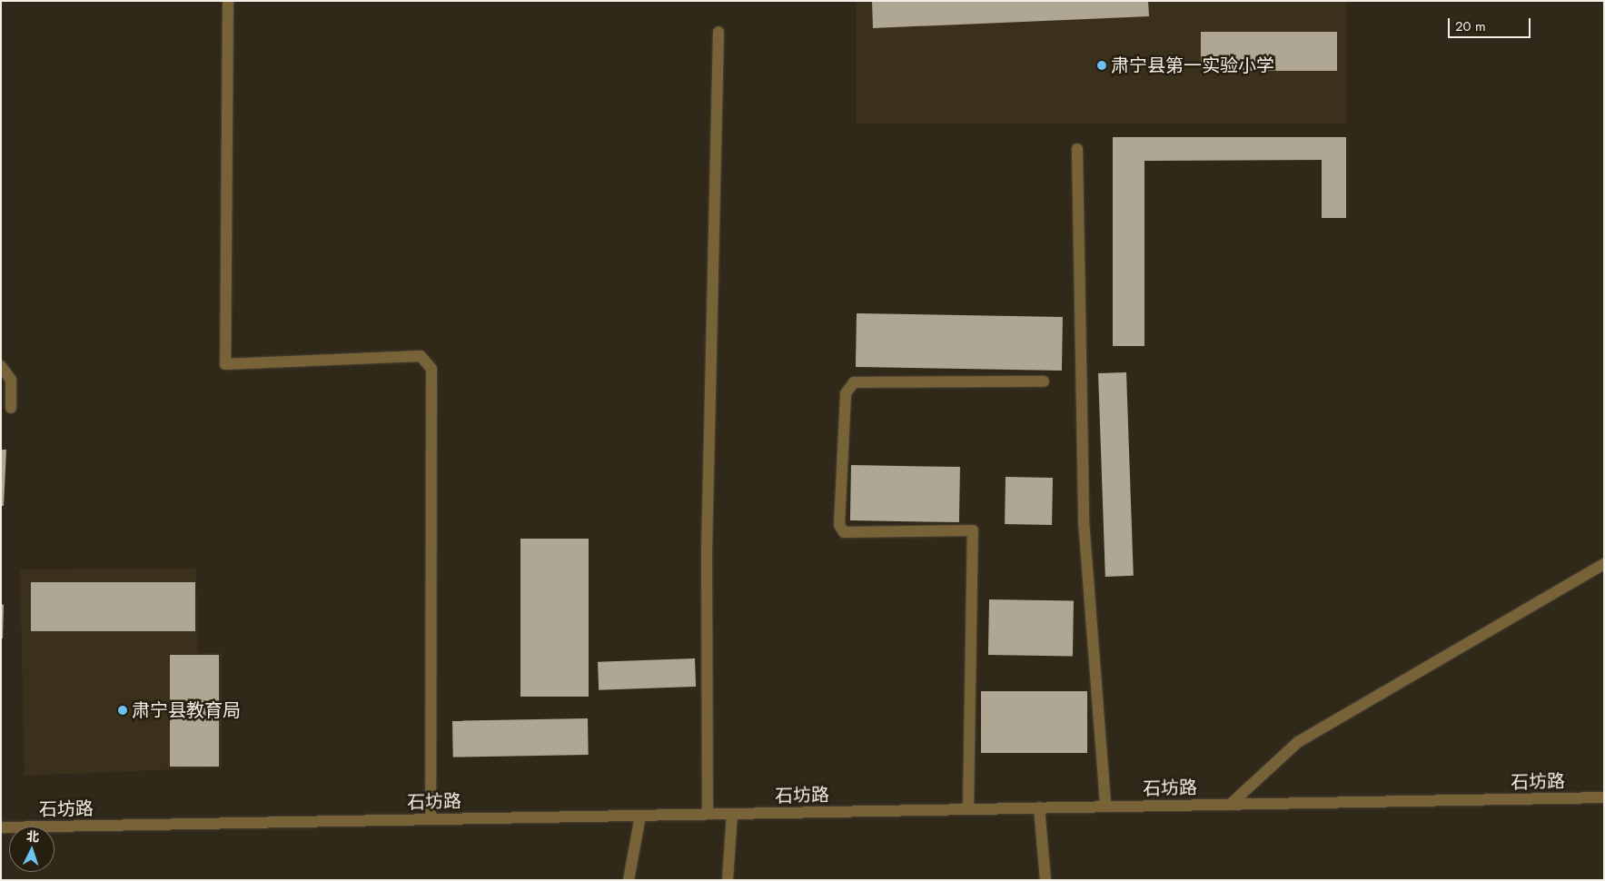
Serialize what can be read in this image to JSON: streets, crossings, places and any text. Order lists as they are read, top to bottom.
{
  "streets": {
    "street": ["石坊路"]
  },
  "places": ["肃宁县第一实验小学", "肃宁县教育局"],
  "scale_bar": "20 m",
  "north": "top"
}
